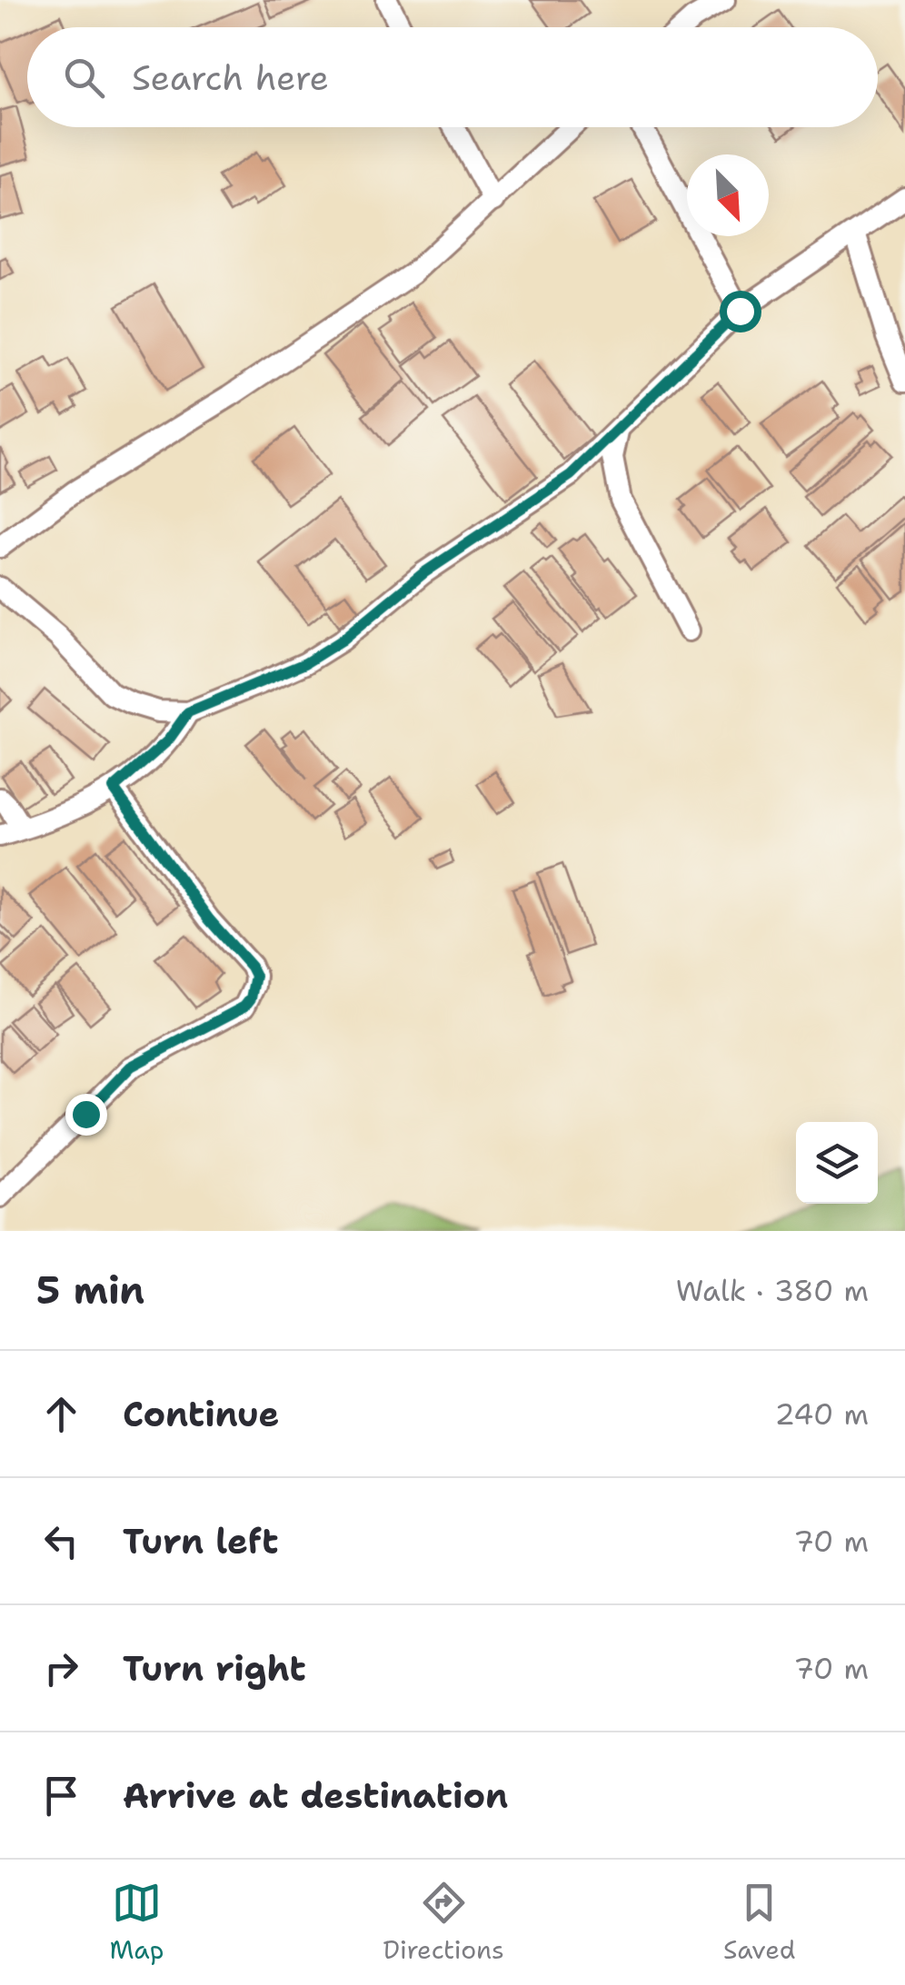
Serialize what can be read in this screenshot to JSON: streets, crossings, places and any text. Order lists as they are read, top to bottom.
{
  "north": "bottom right",
  "page": {
    "search": "Search here",
    "heading": ["5 min", "Walk · 380 m"],
    "list": [
      ["Continue", "240 m"],
      ["Turn left", "70 m"],
      ["Turn right", "70 m"],
      "Arrive at destination"
    ],
    "nav": ["Map", "Directions", "Saved"]
  }
}
